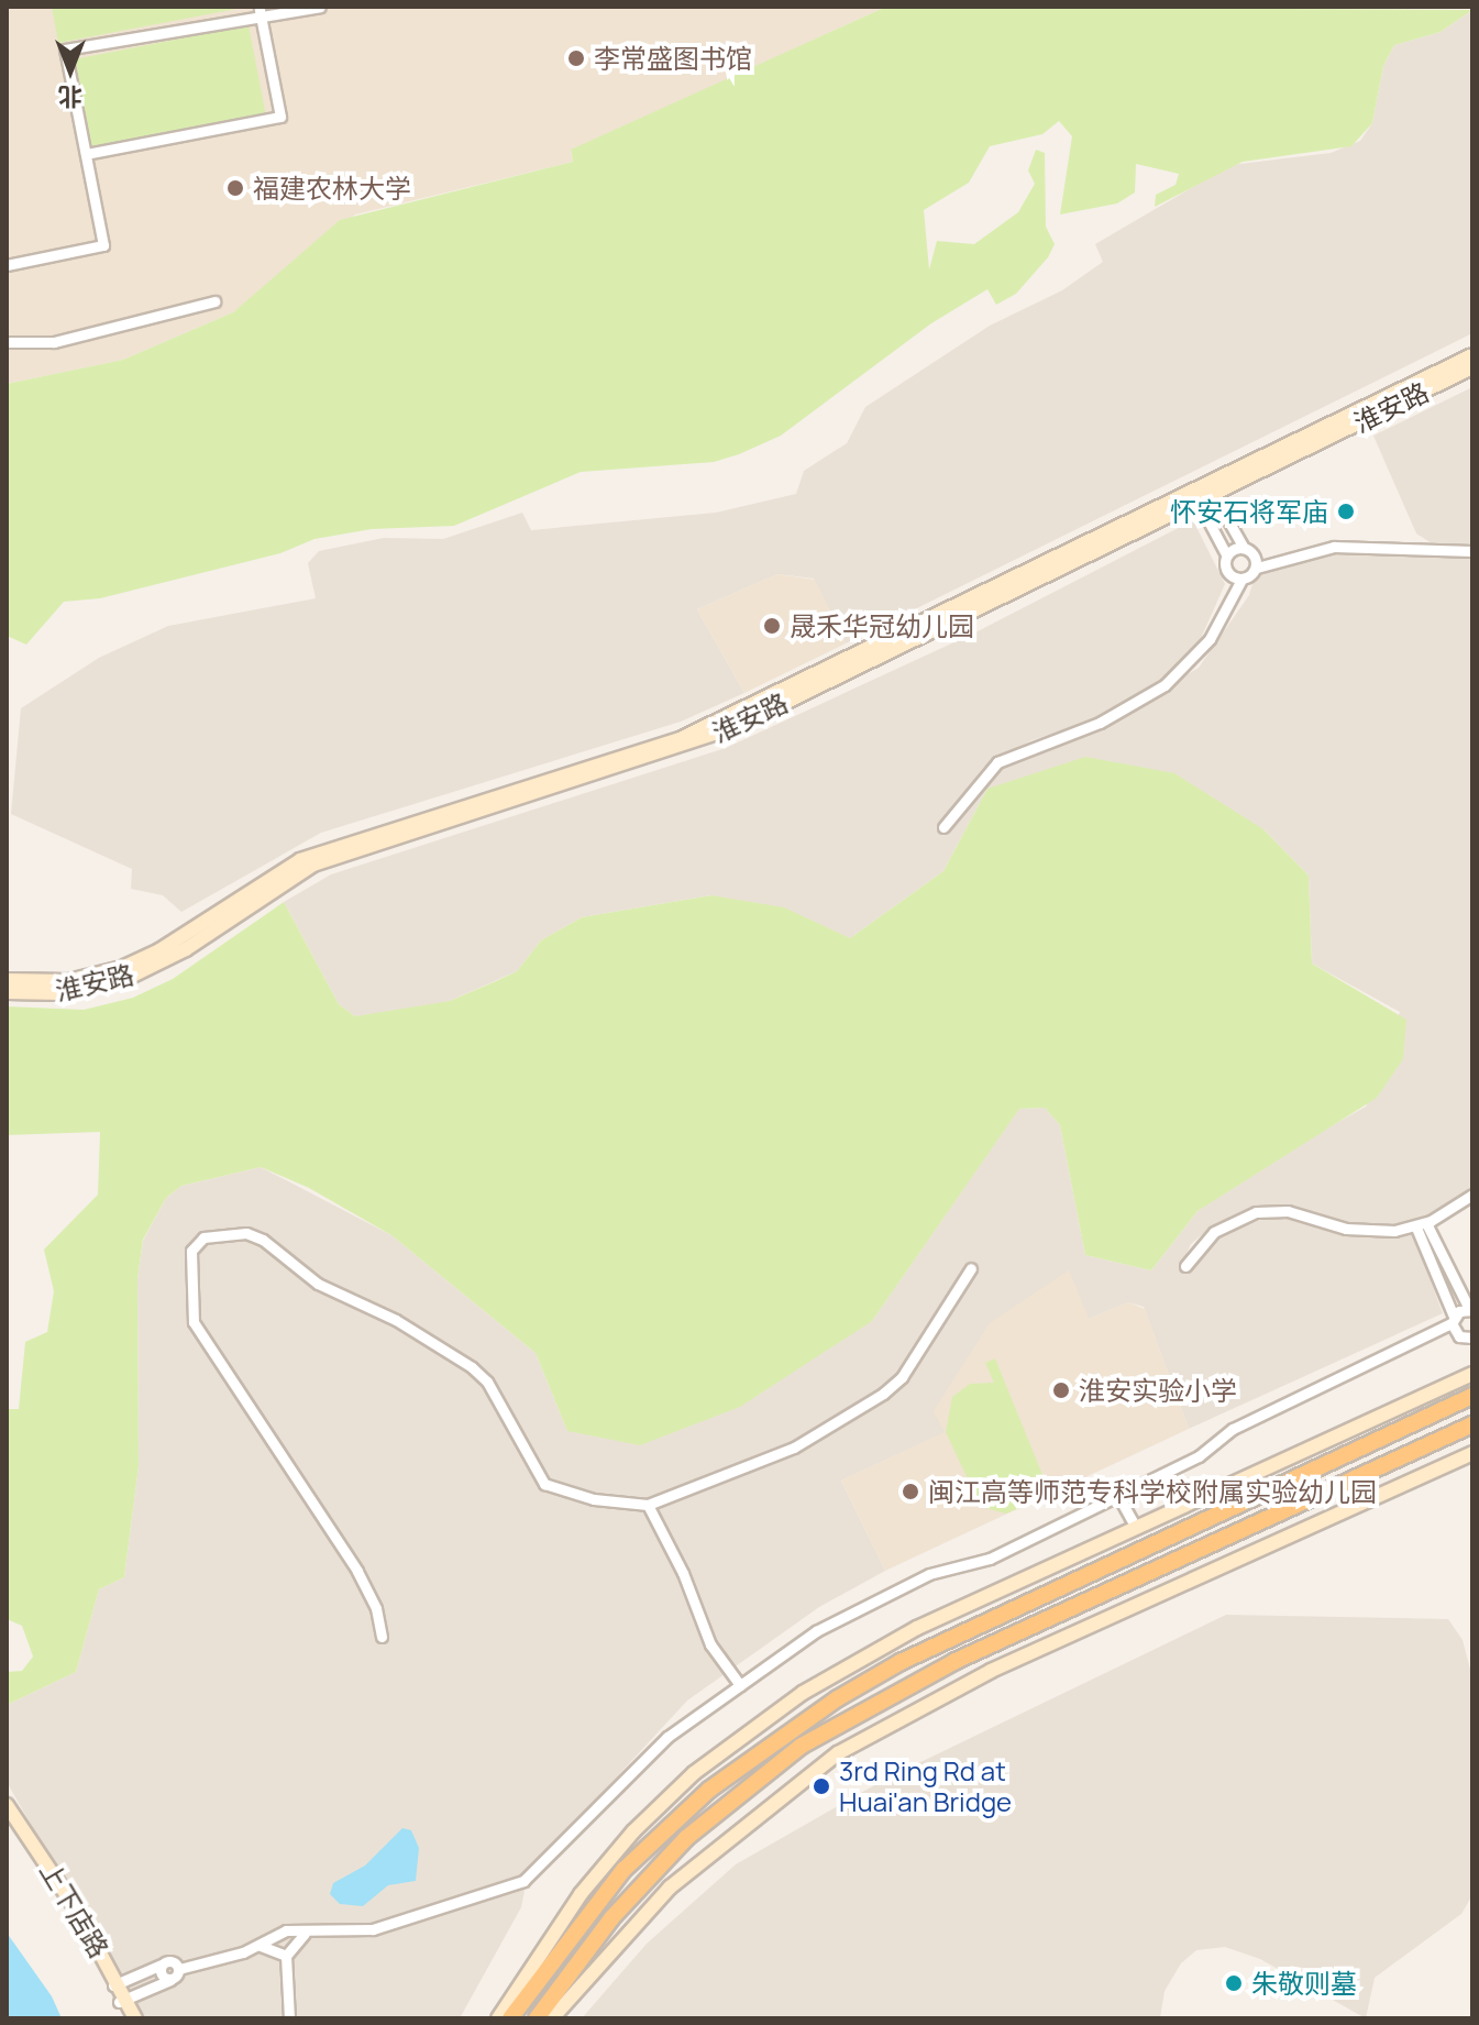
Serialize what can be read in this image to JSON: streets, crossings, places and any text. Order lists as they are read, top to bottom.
{
  "streets": {
    "main road": ["淮安路", "上下店路"]
  },
  "places": [
    "李常盛图书馆",
    "福建农林大学",
    "怀安石将军庙",
    "晟禾华冠幼儿园",
    "淮安实验小学",
    "闽江高等师范专科学校附属实验幼儿园",
    "3rd Ring Rd at Huai'an Bridge",
    "朱敬则墓"
  ],
  "north": "bottom"
}
